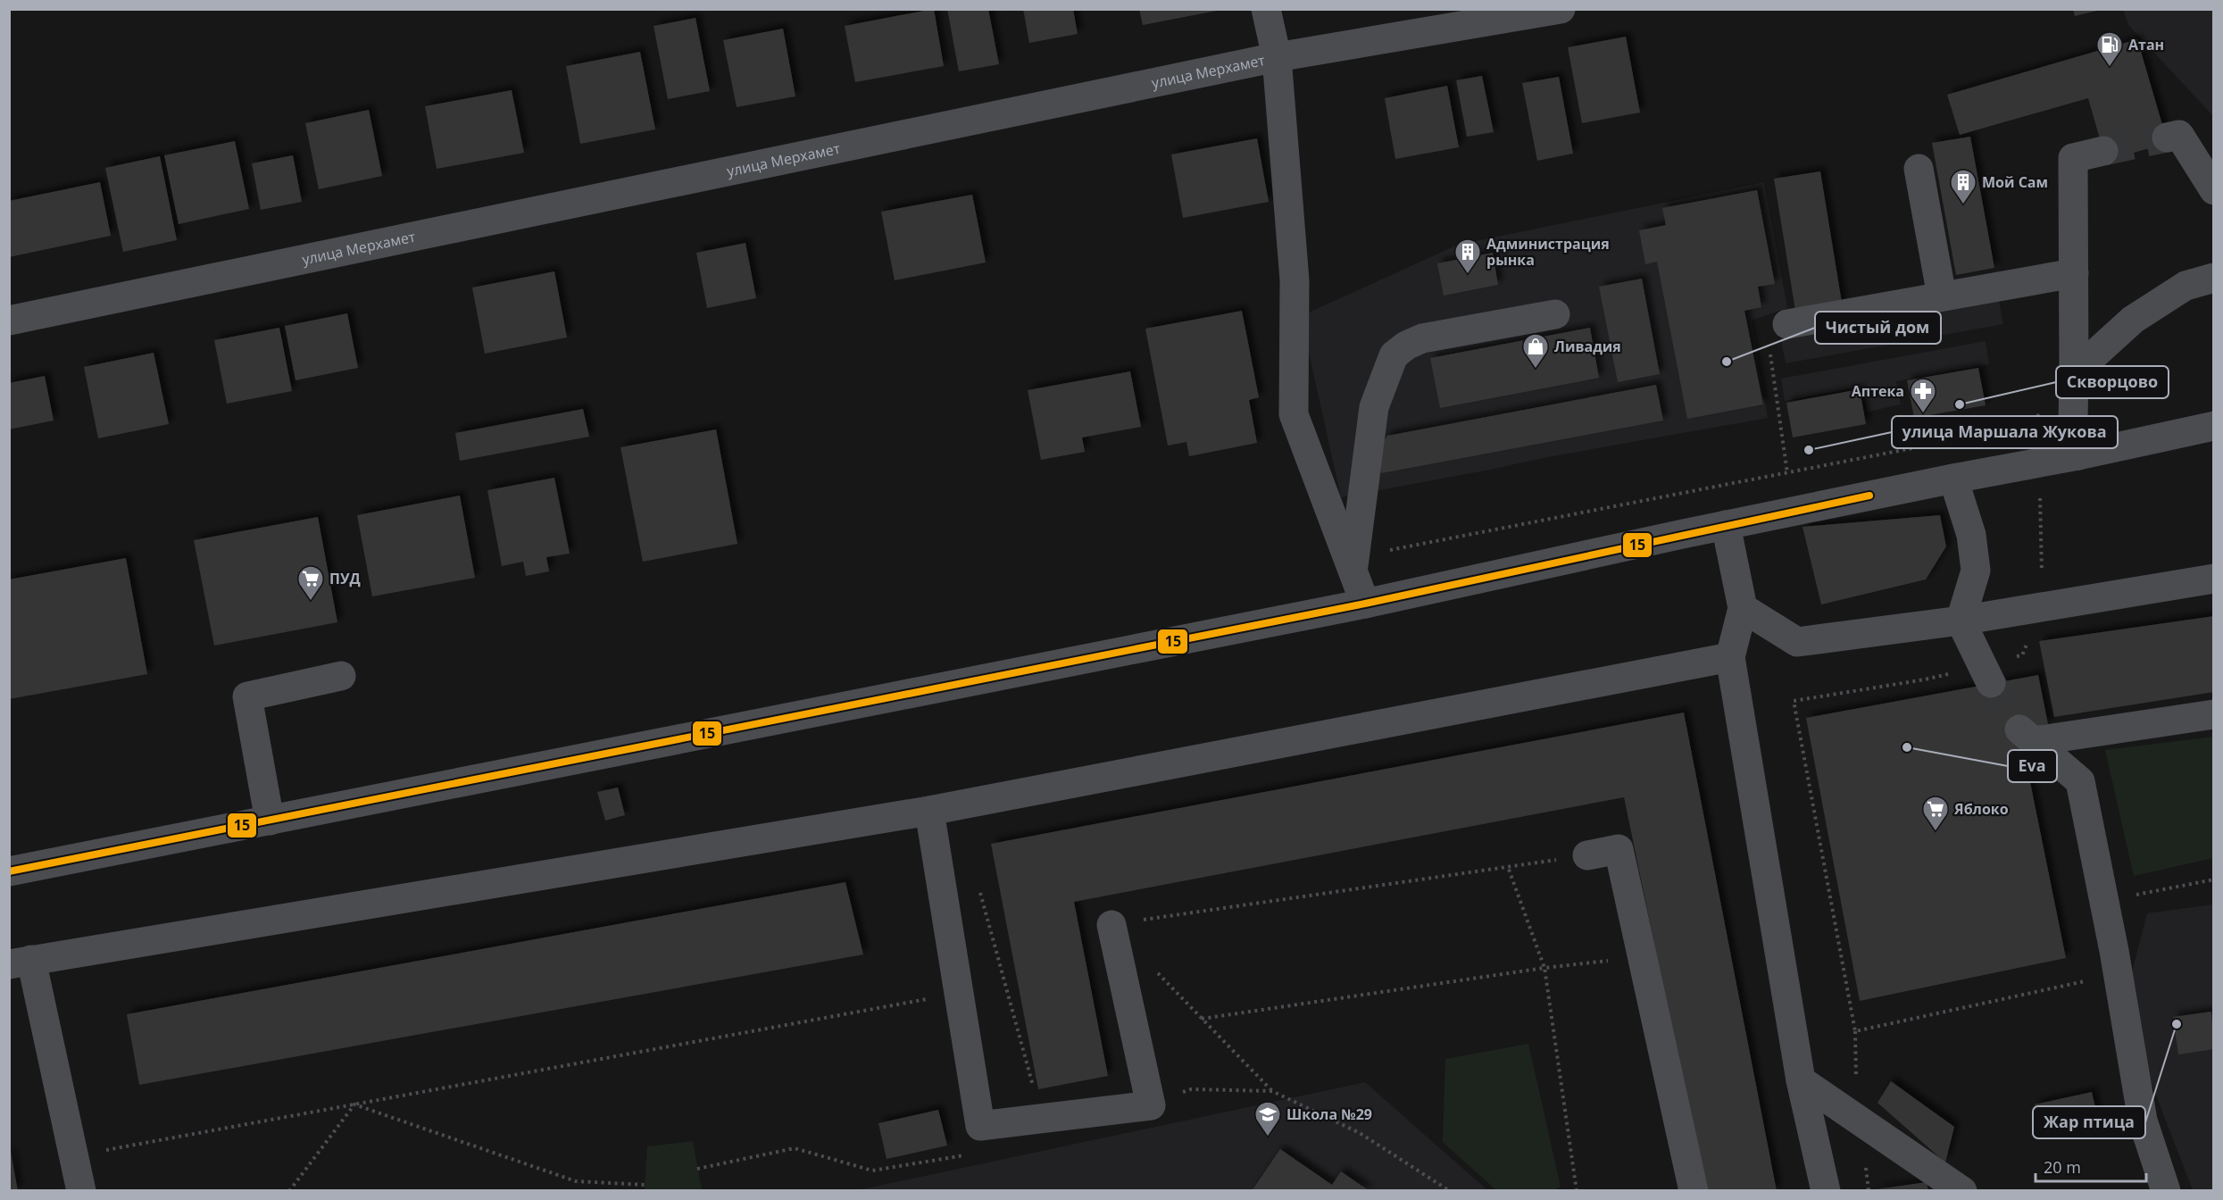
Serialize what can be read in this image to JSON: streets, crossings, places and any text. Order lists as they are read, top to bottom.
{
  "streets": {
    "street": ["улица Мерхамет"]
  },
  "places": {
    "fuel station": ["Атан"],
    "building": ["Мой Сам", "Администрация рынка"],
    "other": [
      "Чистый дом",
      "Скворцово",
      "улица Маршала Жукова",
      "Eva",
      "Жар птица"
    ],
    "shop": ["Ливадия"],
    "pharmacy": ["Аптека"],
    "supermarket": ["ПУД", "Яблоко"],
    "school or university": ["Школа №29"]
  },
  "lines": ["transit line 15"],
  "scale_bar": "20 m"
}
